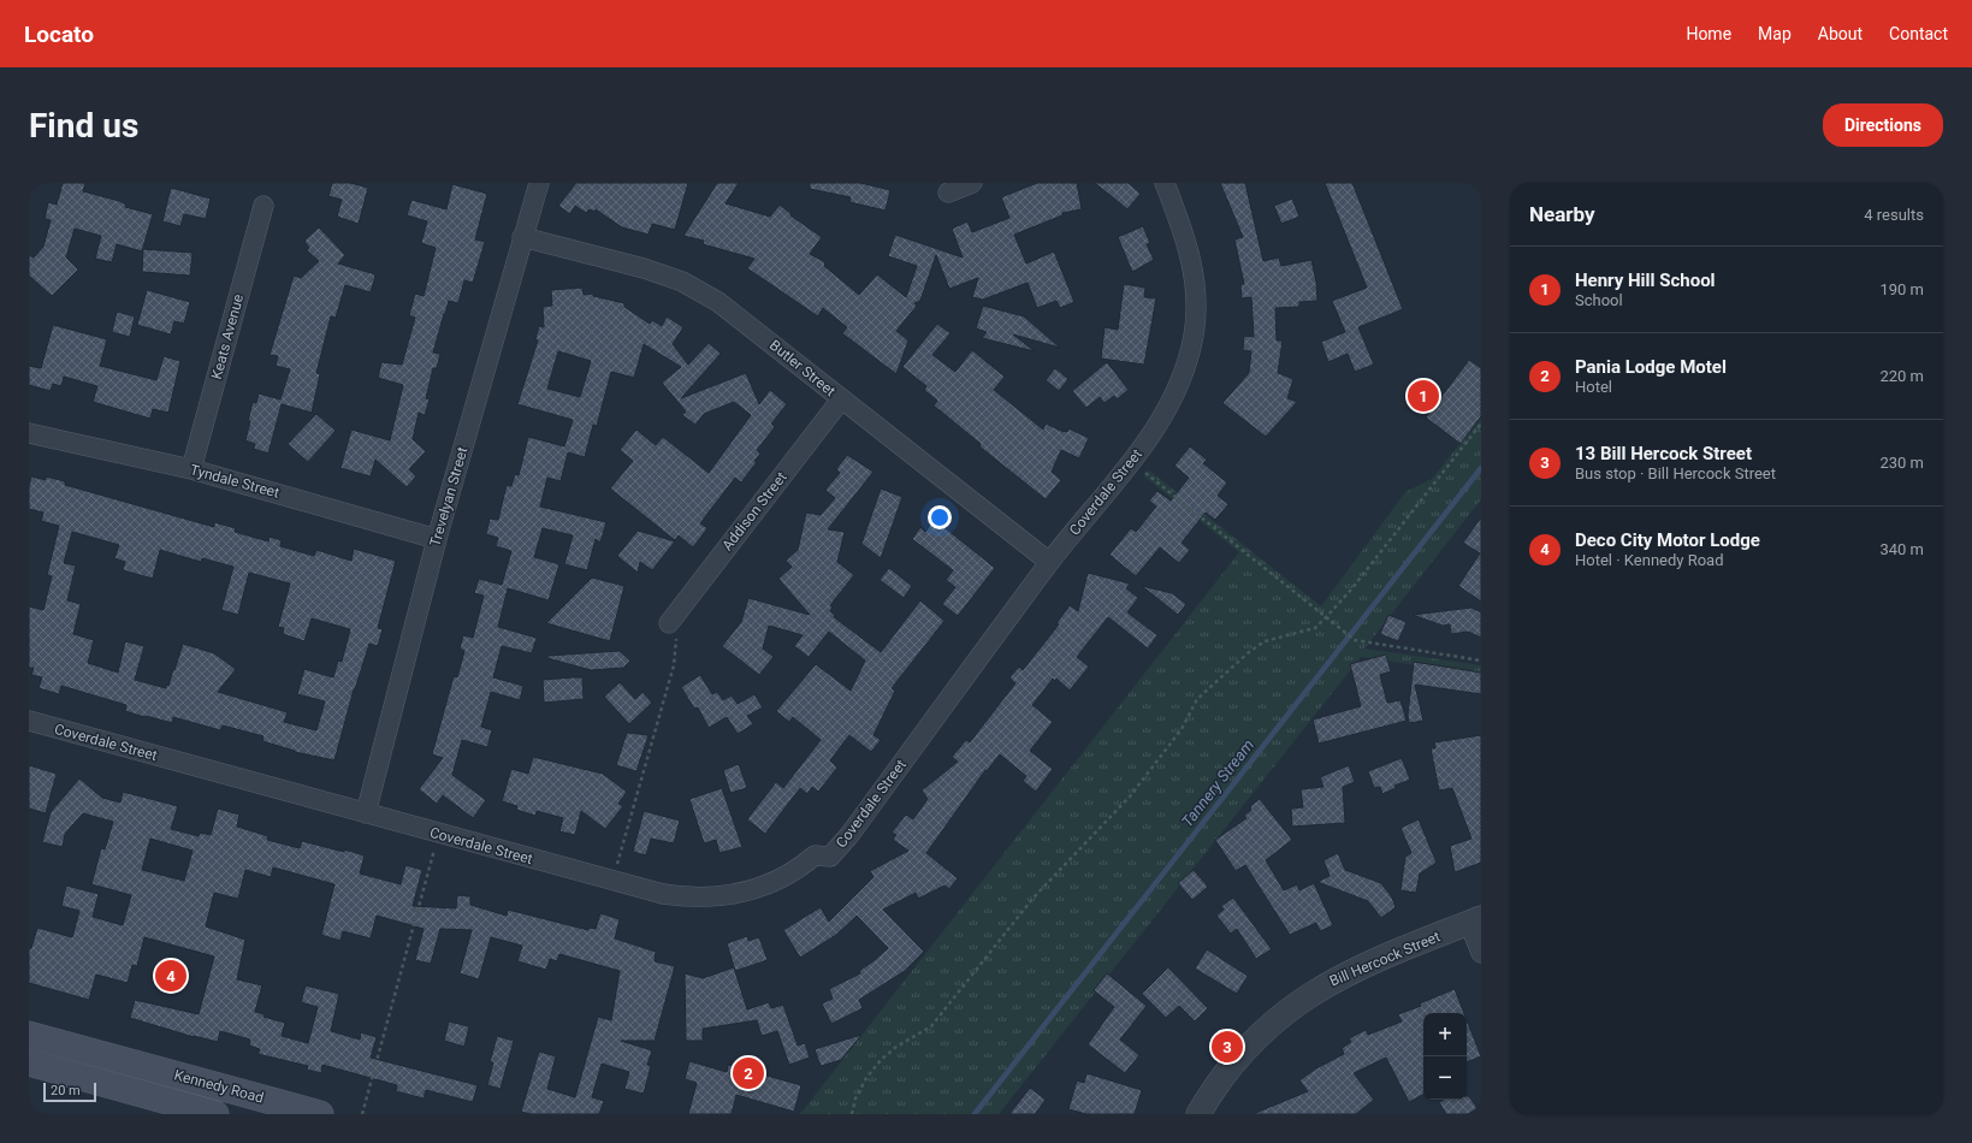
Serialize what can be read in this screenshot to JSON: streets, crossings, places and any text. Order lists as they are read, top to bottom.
{
  "streets": {
    "main road": ["Kennedy Road"],
    "street": [
      "Keats Avenue",
      "Butler Street",
      "Tyndale Street",
      "Coverdale Street",
      "Trevelyan Street",
      "Addison Street",
      "Bill Hercock Street"
    ]
  },
  "crossings": [
    ["Keats Avenue", "Tyndale Street"],
    ["Butler Street", "Coverdale Street"],
    ["Butler Street", "Trevelyan Street"],
    ["Butler Street", "Addison Street"],
    ["Tyndale Street", "Trevelyan Street"],
    ["Coverdale Street", "Trevelyan Street"]
  ],
  "water": ["Tannery Stream"],
  "scale_bar": "20 m",
  "page": {
    "header": "Locato",
    "nav": [
      "Home",
      "Map",
      "About",
      "Contact"
    ],
    "buttons": "Directions",
    "title": "Find us",
    "heading": ["Nearby", "4 results"],
    "list": [
      {
        "mark": "1",
        "name": "Henry Hill School",
        "note": "School",
        "value": "190 m"
      },
      {
        "mark": "2",
        "name": "Pania Lodge Motel",
        "note": "Hotel",
        "value": "220 m"
      },
      {
        "mark": "3",
        "name": "13 Bill Hercock Street",
        "note": "Bus stop · Bill Hercock Street",
        "value": "230 m"
      },
      {
        "mark": "4",
        "name": "Deco City Motor Lodge",
        "note": "Hotel · Kennedy Road",
        "value": "340 m"
      }
    ],
    "pins": [
      "1",
      "4",
      "3",
      "2"
    ],
    "map_buttons": ["+", "−"],
    "scale": "20 m"
  }
}
